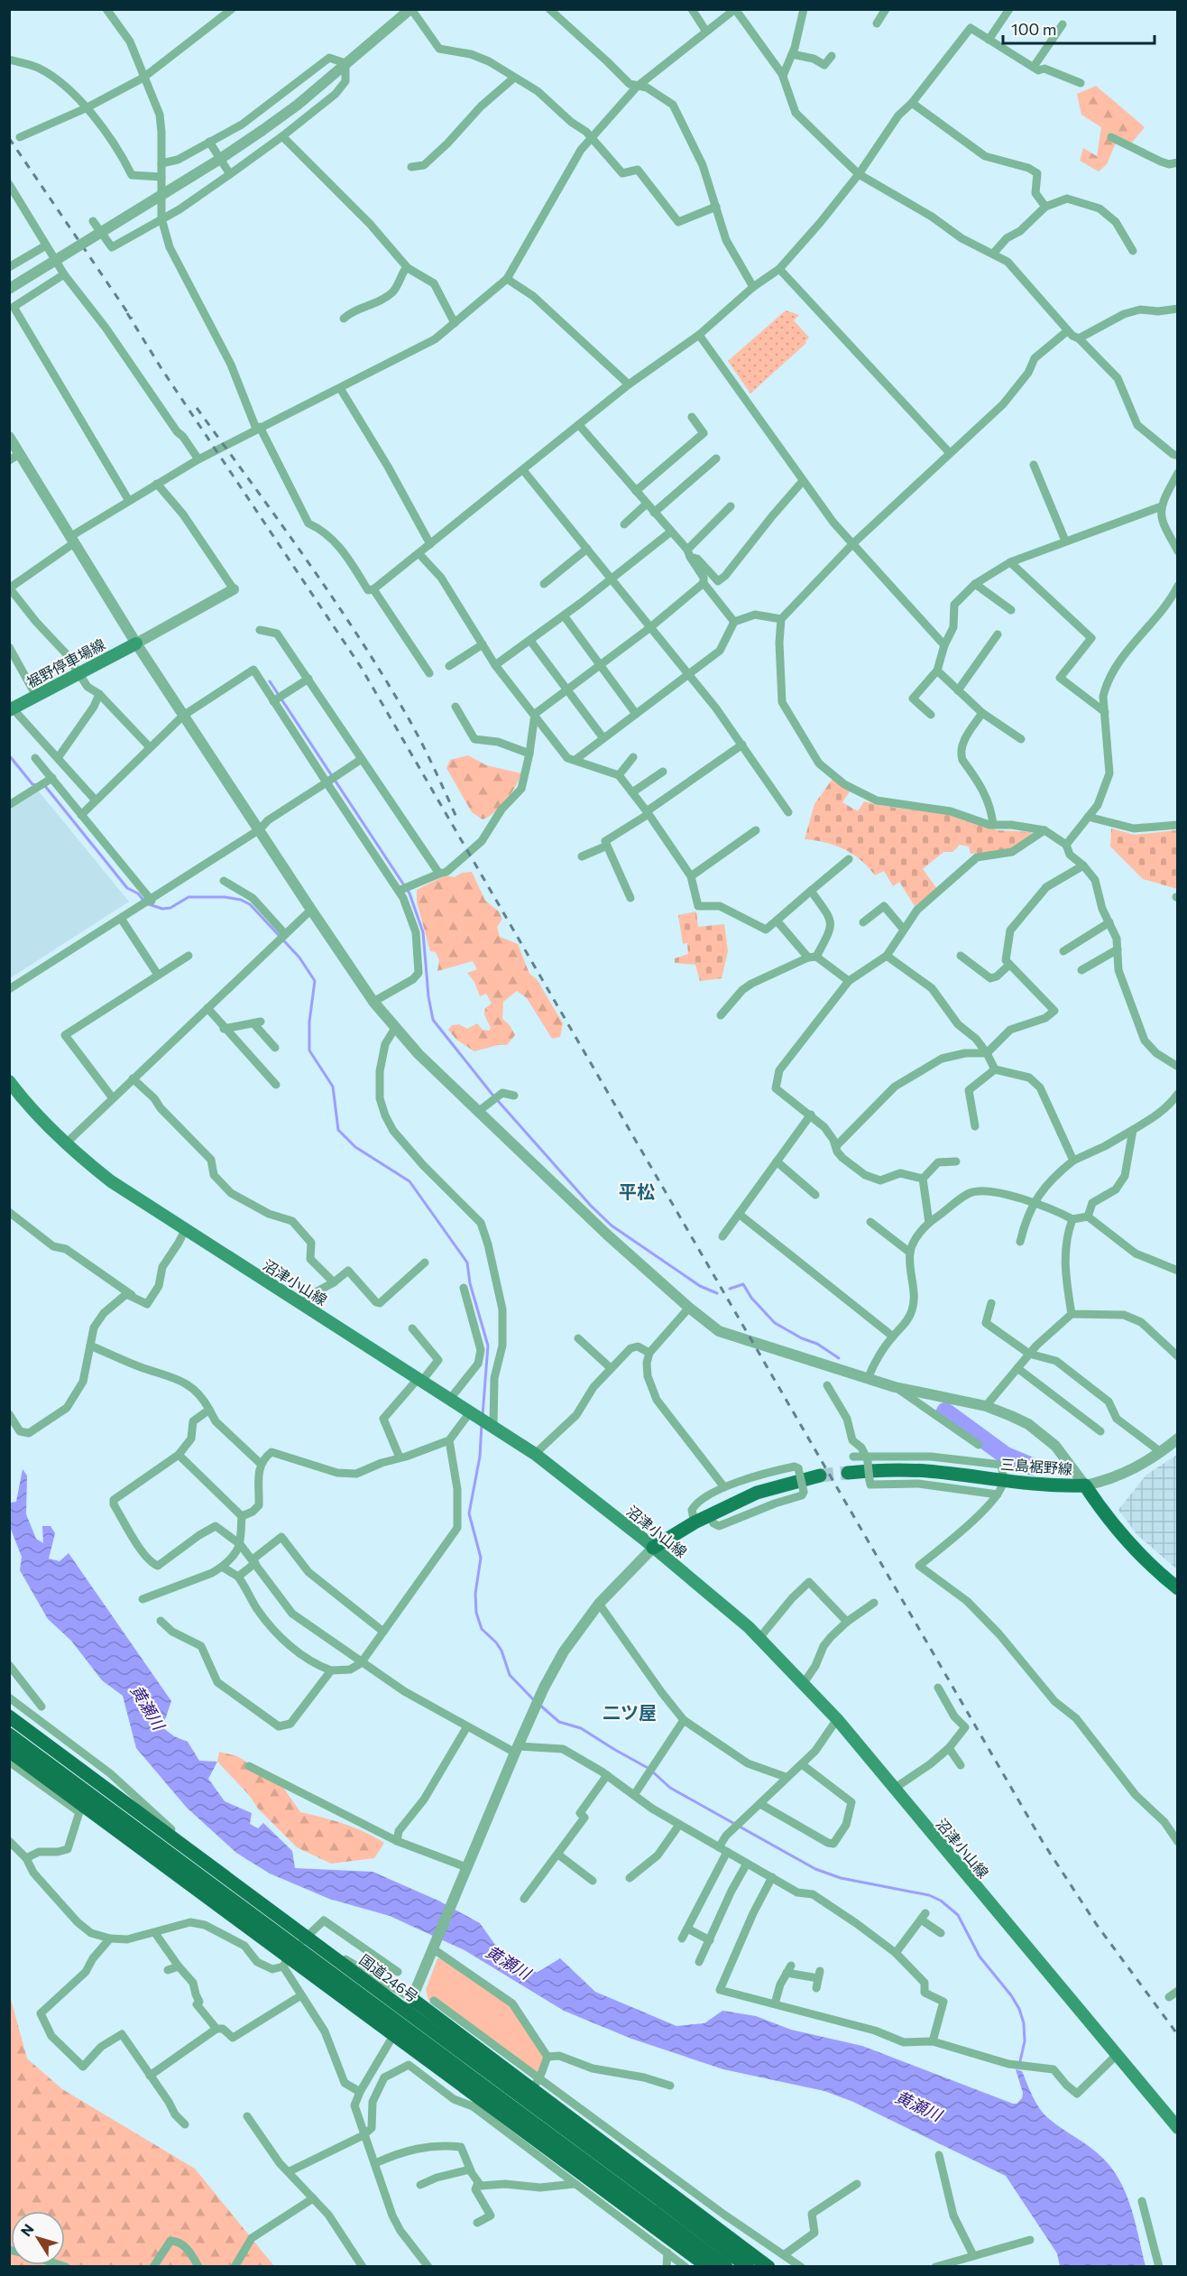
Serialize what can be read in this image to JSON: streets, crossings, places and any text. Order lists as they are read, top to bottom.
{
  "streets": {
    "highway": ["国道246号"],
    "main road": ["裾野停車場線", "沼津小山線", "三島裾野線"]
  },
  "districts": ["平松", "二ツ屋"],
  "water": ["黄瀬川"],
  "scale_bar": "100 m",
  "north": "top left"
}
